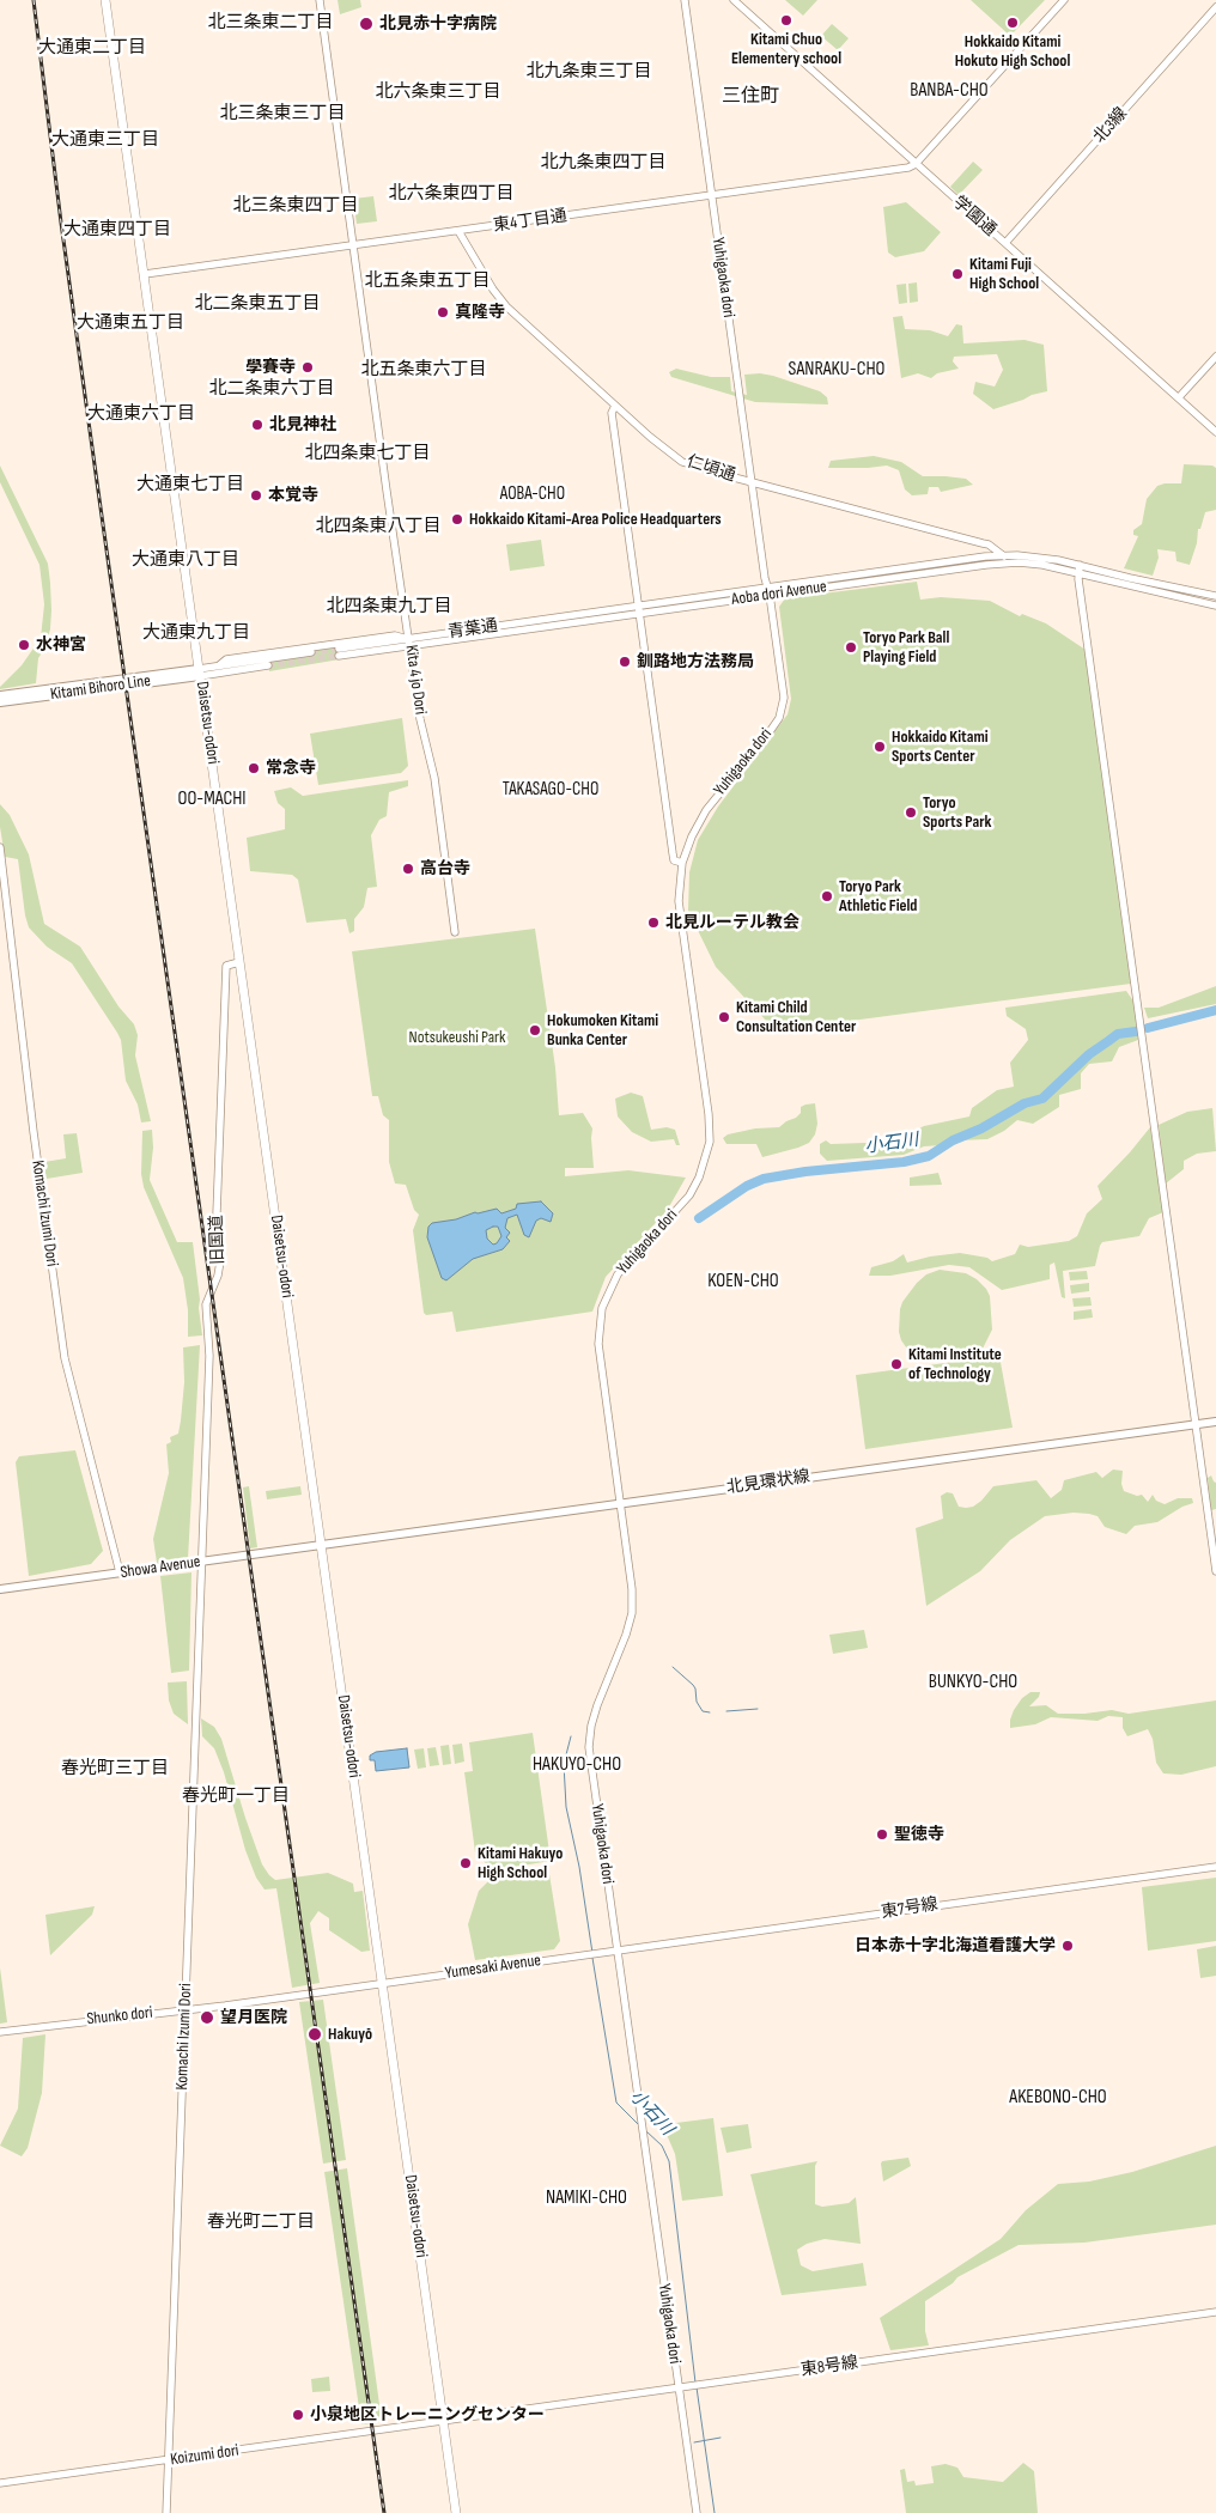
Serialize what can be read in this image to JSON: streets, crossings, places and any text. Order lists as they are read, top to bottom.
{
  "streets": {
    "highway": ["Daisetsu-odori"],
    "main road": ["Kitami Bihoro Line", "北見環状線", "Showa Avenue"],
    "street": [
      "北3線",
      "学園通",
      "東4丁目通",
      "Yuhigaoka dori",
      "仁頃通",
      "Aoba dori Avenue",
      "Kita 4 jo Dori",
      "Komachi Izumi Dori",
      "旧国道",
      "東7号線",
      "Yumesaki Avenue",
      "Shunko dori",
      "東8号線",
      "Koizumi dori"
    ]
  },
  "crossings": [
    ["北3線", "学園通"],
    ["学園通", "東4丁目通"],
    ["東4丁目通", "Yuhigaoka dori"],
    ["東4丁目通", "仁頃通"],
    ["東4丁目通", "Kita 4 jo Dori"],
    ["東4丁目通", "Daisetsu-odori"],
    ["Yuhigaoka dori", "仁頃通"],
    ["Yuhigaoka dori", "Aoba dori Avenue"],
    ["Yuhigaoka dori", "北見環状線"],
    ["Yuhigaoka dori", "東7号線"],
    ["Yuhigaoka dori", "東8号線"],
    ["仁頃通", "Aoba dori Avenue"],
    ["Aoba dori Avenue", "Kita 4 jo Dori"],
    ["Kitami Bihoro Line", "Daisetsu-odori"],
    ["Daisetsu-odori", "旧国道"],
    ["Daisetsu-odori", "北見環状線"],
    ["Daisetsu-odori", "Showa Avenue"],
    ["Daisetsu-odori", "Yumesaki Avenue"],
    ["Daisetsu-odori", "Shunko dori"],
    ["Daisetsu-odori", "東8号線"],
    ["Daisetsu-odori", "Koizumi dori"],
    ["Komachi Izumi Dori", "旧国道"],
    ["Komachi Izumi Dori", "Showa Avenue"],
    ["Komachi Izumi Dori", "Shunko dori"],
    ["Komachi Izumi Dori", "Koizumi dori"],
    ["旧国道", "Showa Avenue"],
    ["北見環状線", "Showa Avenue"],
    ["東7号線", "Yumesaki Avenue"],
    ["Yumesaki Avenue", "Shunko dori"],
    ["東8号線", "Koizumi dori"]
  ],
  "districts": [
    "北三条東二丁目",
    "大通東二丁目",
    "北九条東三丁目",
    "BANBA-CHO",
    "北六条東三丁目",
    "三住町",
    "北三条東三丁目",
    "大通東三丁目",
    "北九条東四丁目",
    "北六条東四丁目",
    "北三条東四丁目",
    "大通東四丁目",
    "北五条東五丁目",
    "北二条東五丁目",
    "大通東五丁目",
    "北五条東六丁目",
    "SANRAKU-CHO",
    "北二条東六丁目",
    "大通東六丁目",
    "北四条東七丁目",
    "大通東七丁目",
    "AOBA-CHO",
    "北四条東八丁目",
    "大通東八丁目",
    "北四条東九丁目",
    "大通東九丁目",
    "TAKASAGO-CHO",
    "OO-MACHI",
    "KOEN-CHO",
    "BUNKYO-CHO",
    "HAKUYO-CHO",
    "春光町三丁目",
    "春光町一丁目",
    "AKEBONO-CHO",
    "NAMIKI-CHO",
    "春光町二丁目"
  ],
  "water": ["小石川"],
  "parks": ["Notsukeushi Park"],
  "places": [
    "Kitami Chuo Elementery school",
    "Hokkaido Kitami Hokuto High School",
    "北見赤十字病院",
    "Kitami Fuji High School",
    "真隆寺",
    "學賽寺",
    "北見神社",
    "本覚寺",
    "Hokkaido Kitami-Area Police Headquarters",
    "水神宮",
    "Toryo Park Ball Playing Field",
    "釧路地方法務局",
    "Hokkaido Kitami Sports Center",
    "常念寺",
    "Toryo Sports Park",
    "高台寺",
    "Toryo Park Athletic Field",
    "北見ルーテル教会",
    "Kitami Child Consultation Center",
    "Hokumoken Kitami Bunka Center",
    "Kitami Institute of Technology",
    "聖徳寺",
    "Kitami Hakuyo High School",
    "日本赤十字北海道看護大学",
    "望月医院",
    "Hakuyō",
    "小泉地区トレーニングセンター"
  ]
}
